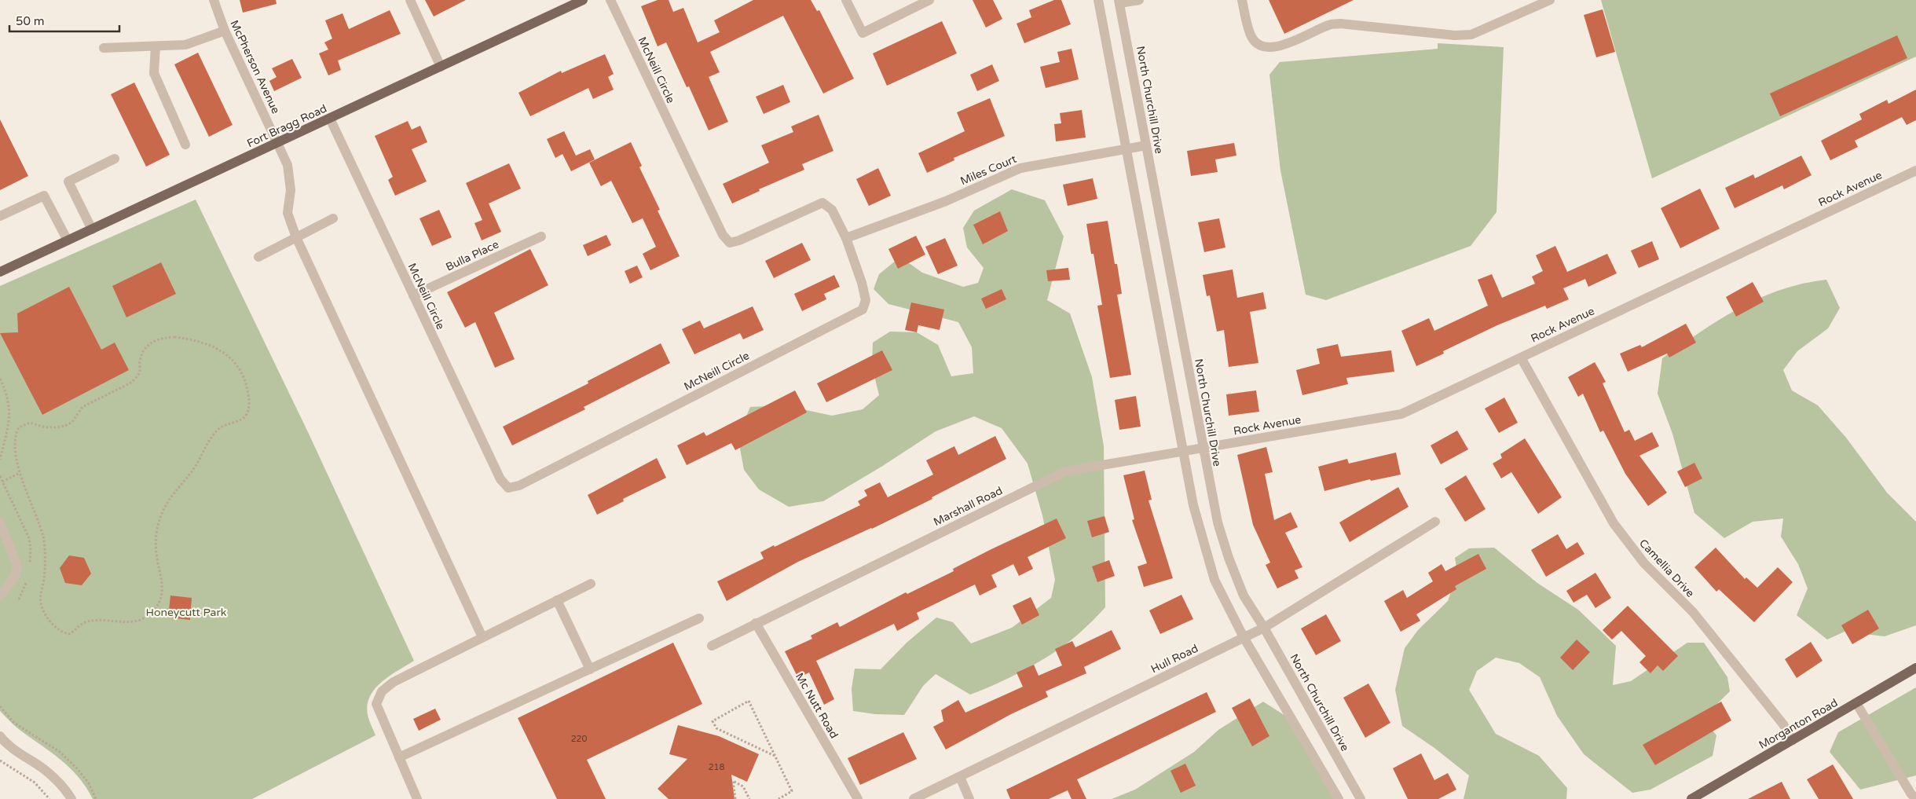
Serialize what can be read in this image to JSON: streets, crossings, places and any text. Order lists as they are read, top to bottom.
{
  "streets": {
    "main road": ["Fort Bragg Road", "Morganton Road"],
    "street": [
      "McPherson Avenue",
      "McNeill Circle",
      "North Churchill Drive",
      "Miles Court",
      "Rock Avenue",
      "Bulla Place",
      "Marshall Road",
      "Camellia Drive",
      "Hull Road",
      "Mc Nutt Road"
    ]
  },
  "crossings": [
    ["McPherson Avenue", "Fort Bragg Road"],
    ["McNeill Circle", "Fort Bragg Road"],
    ["McNeill Circle", "Miles Court"],
    ["McNeill Circle", "Bulla Place"],
    ["North Churchill Drive", "Miles Court"],
    ["North Churchill Drive", "Rock Avenue"],
    ["North Churchill Drive", "Marshall Road"],
    ["North Churchill Drive", "Hull Road"],
    ["Rock Avenue", "Marshall Road"],
    ["Rock Avenue", "Camellia Drive"],
    ["Marshall Road", "Mc Nutt Road"],
    ["Camellia Drive", "Morganton Road"]
  ],
  "parks": ["Honeycutt Park"],
  "house_numbers": ["220", "218"],
  "scale_bar": "50 m"
}
